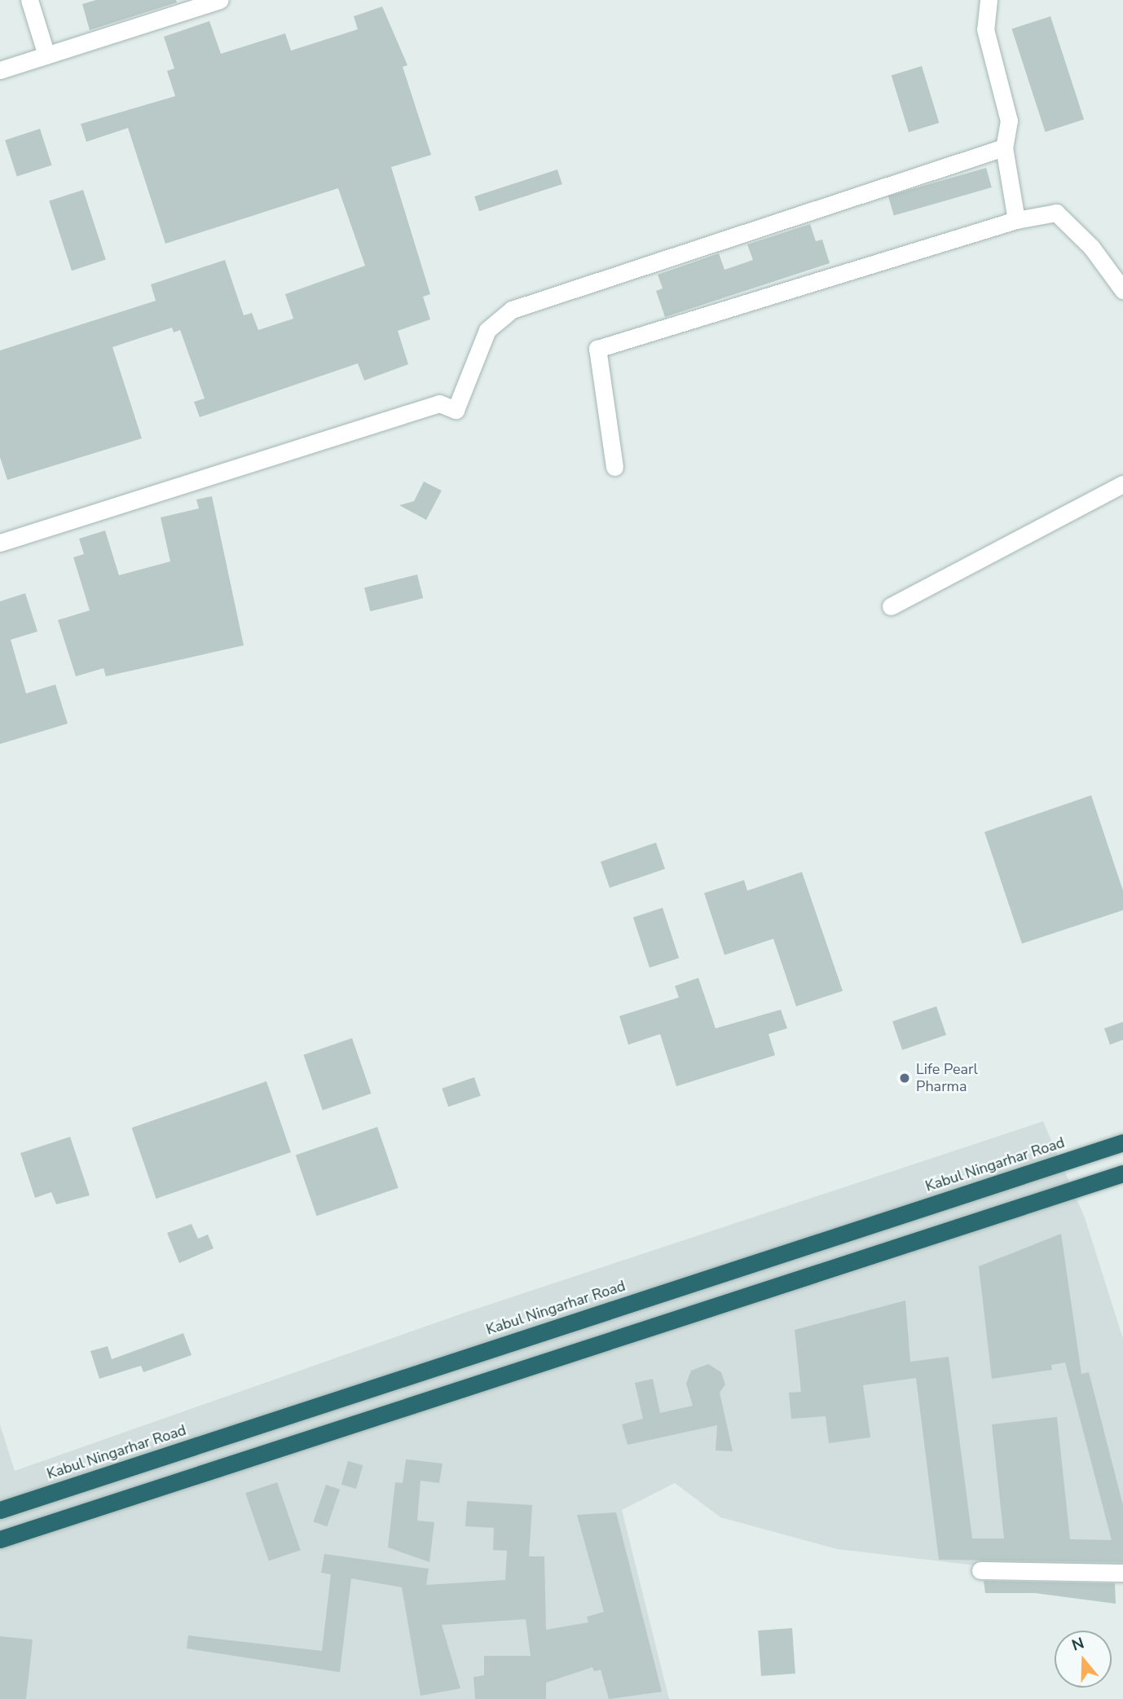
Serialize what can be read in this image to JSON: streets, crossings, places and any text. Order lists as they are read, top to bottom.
{
  "streets": {
    "highway": ["Kabul Ningarhar Road"]
  },
  "places": ["Life Pearl Pharma"],
  "north": "top"
}
